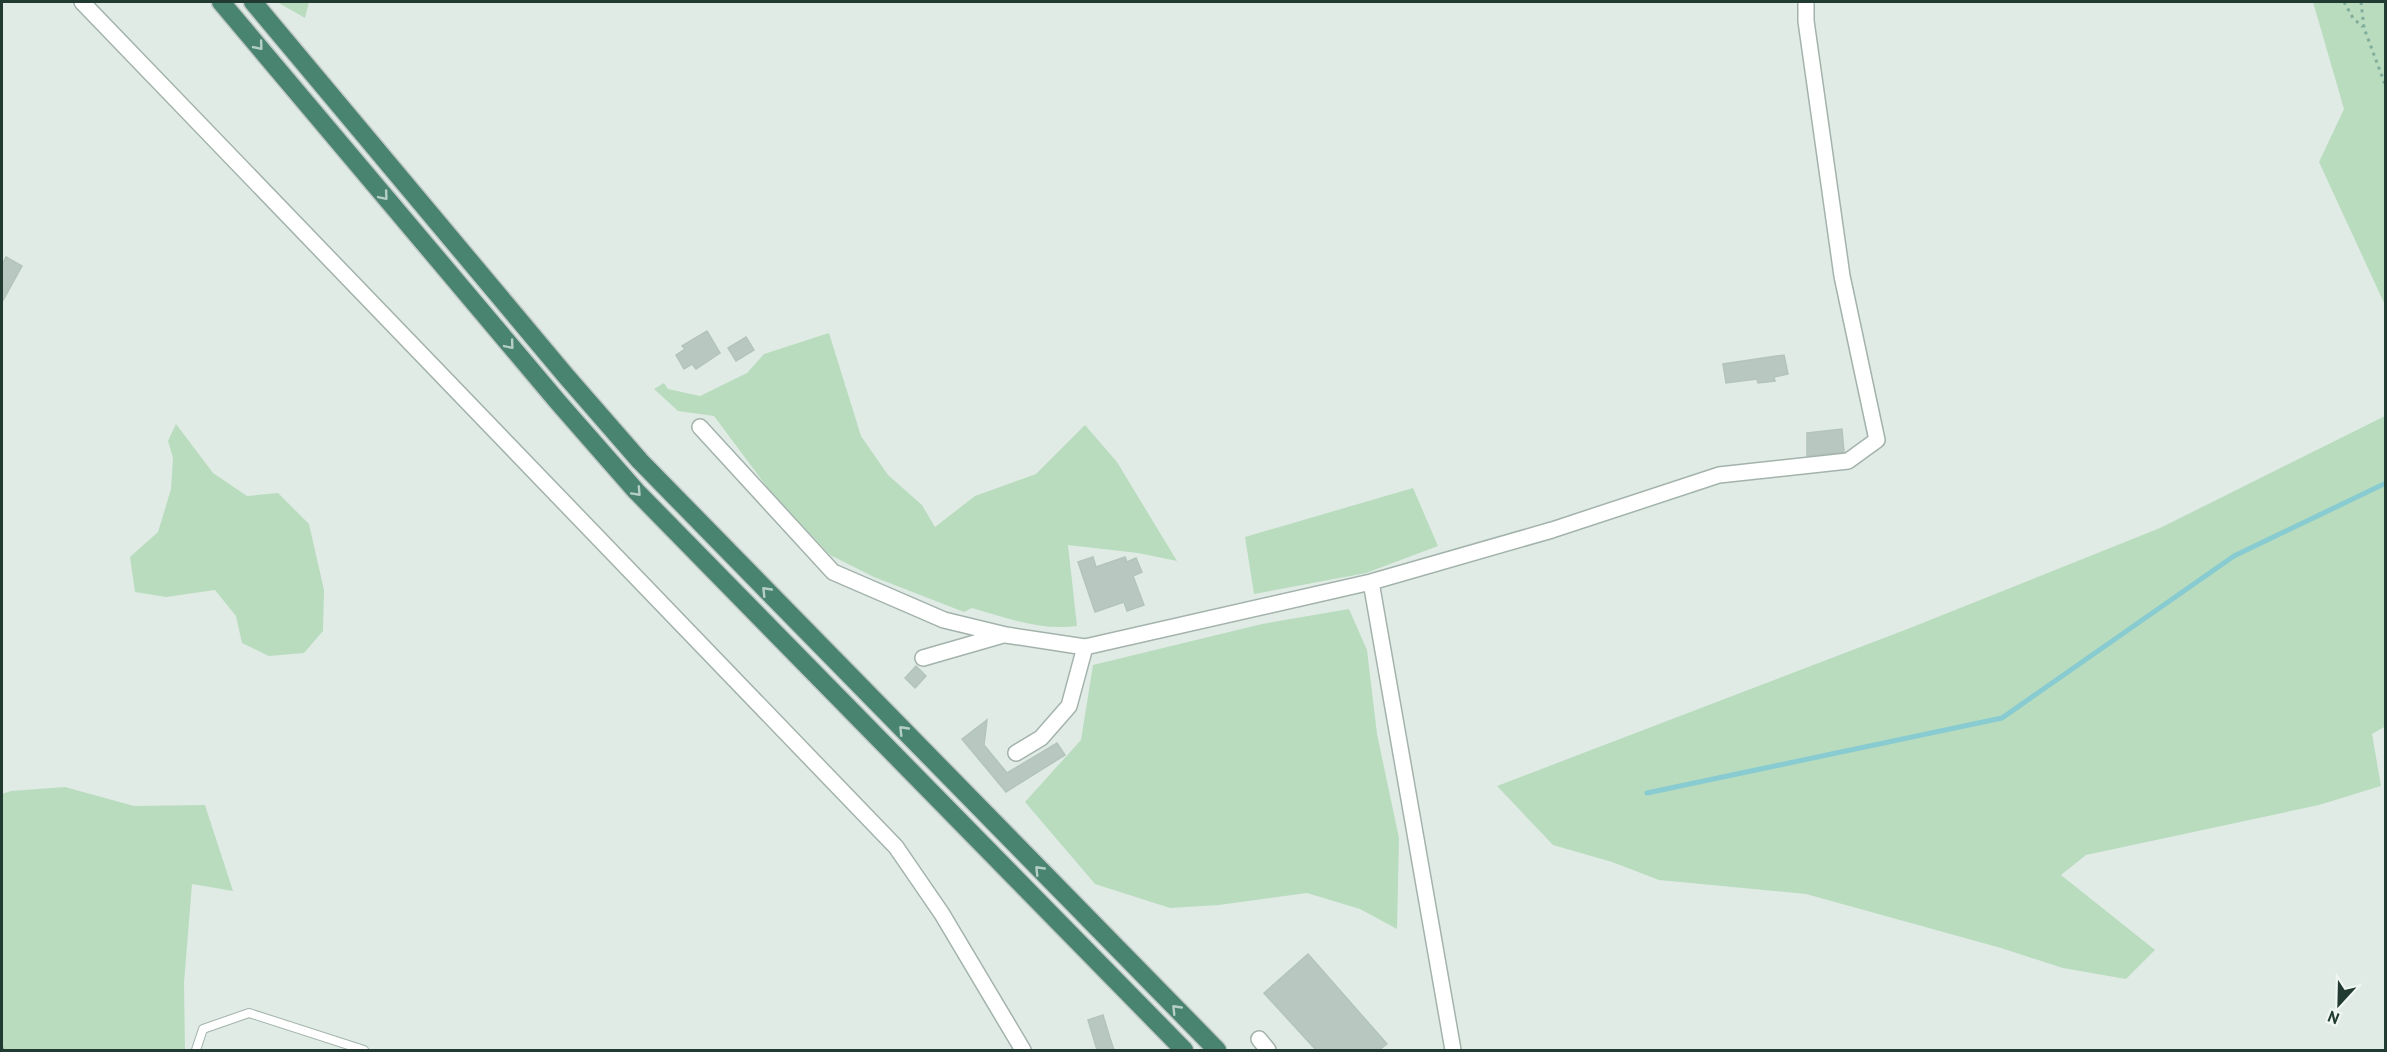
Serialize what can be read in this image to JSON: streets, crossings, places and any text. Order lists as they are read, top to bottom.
{
  "north": "bottom"
}
